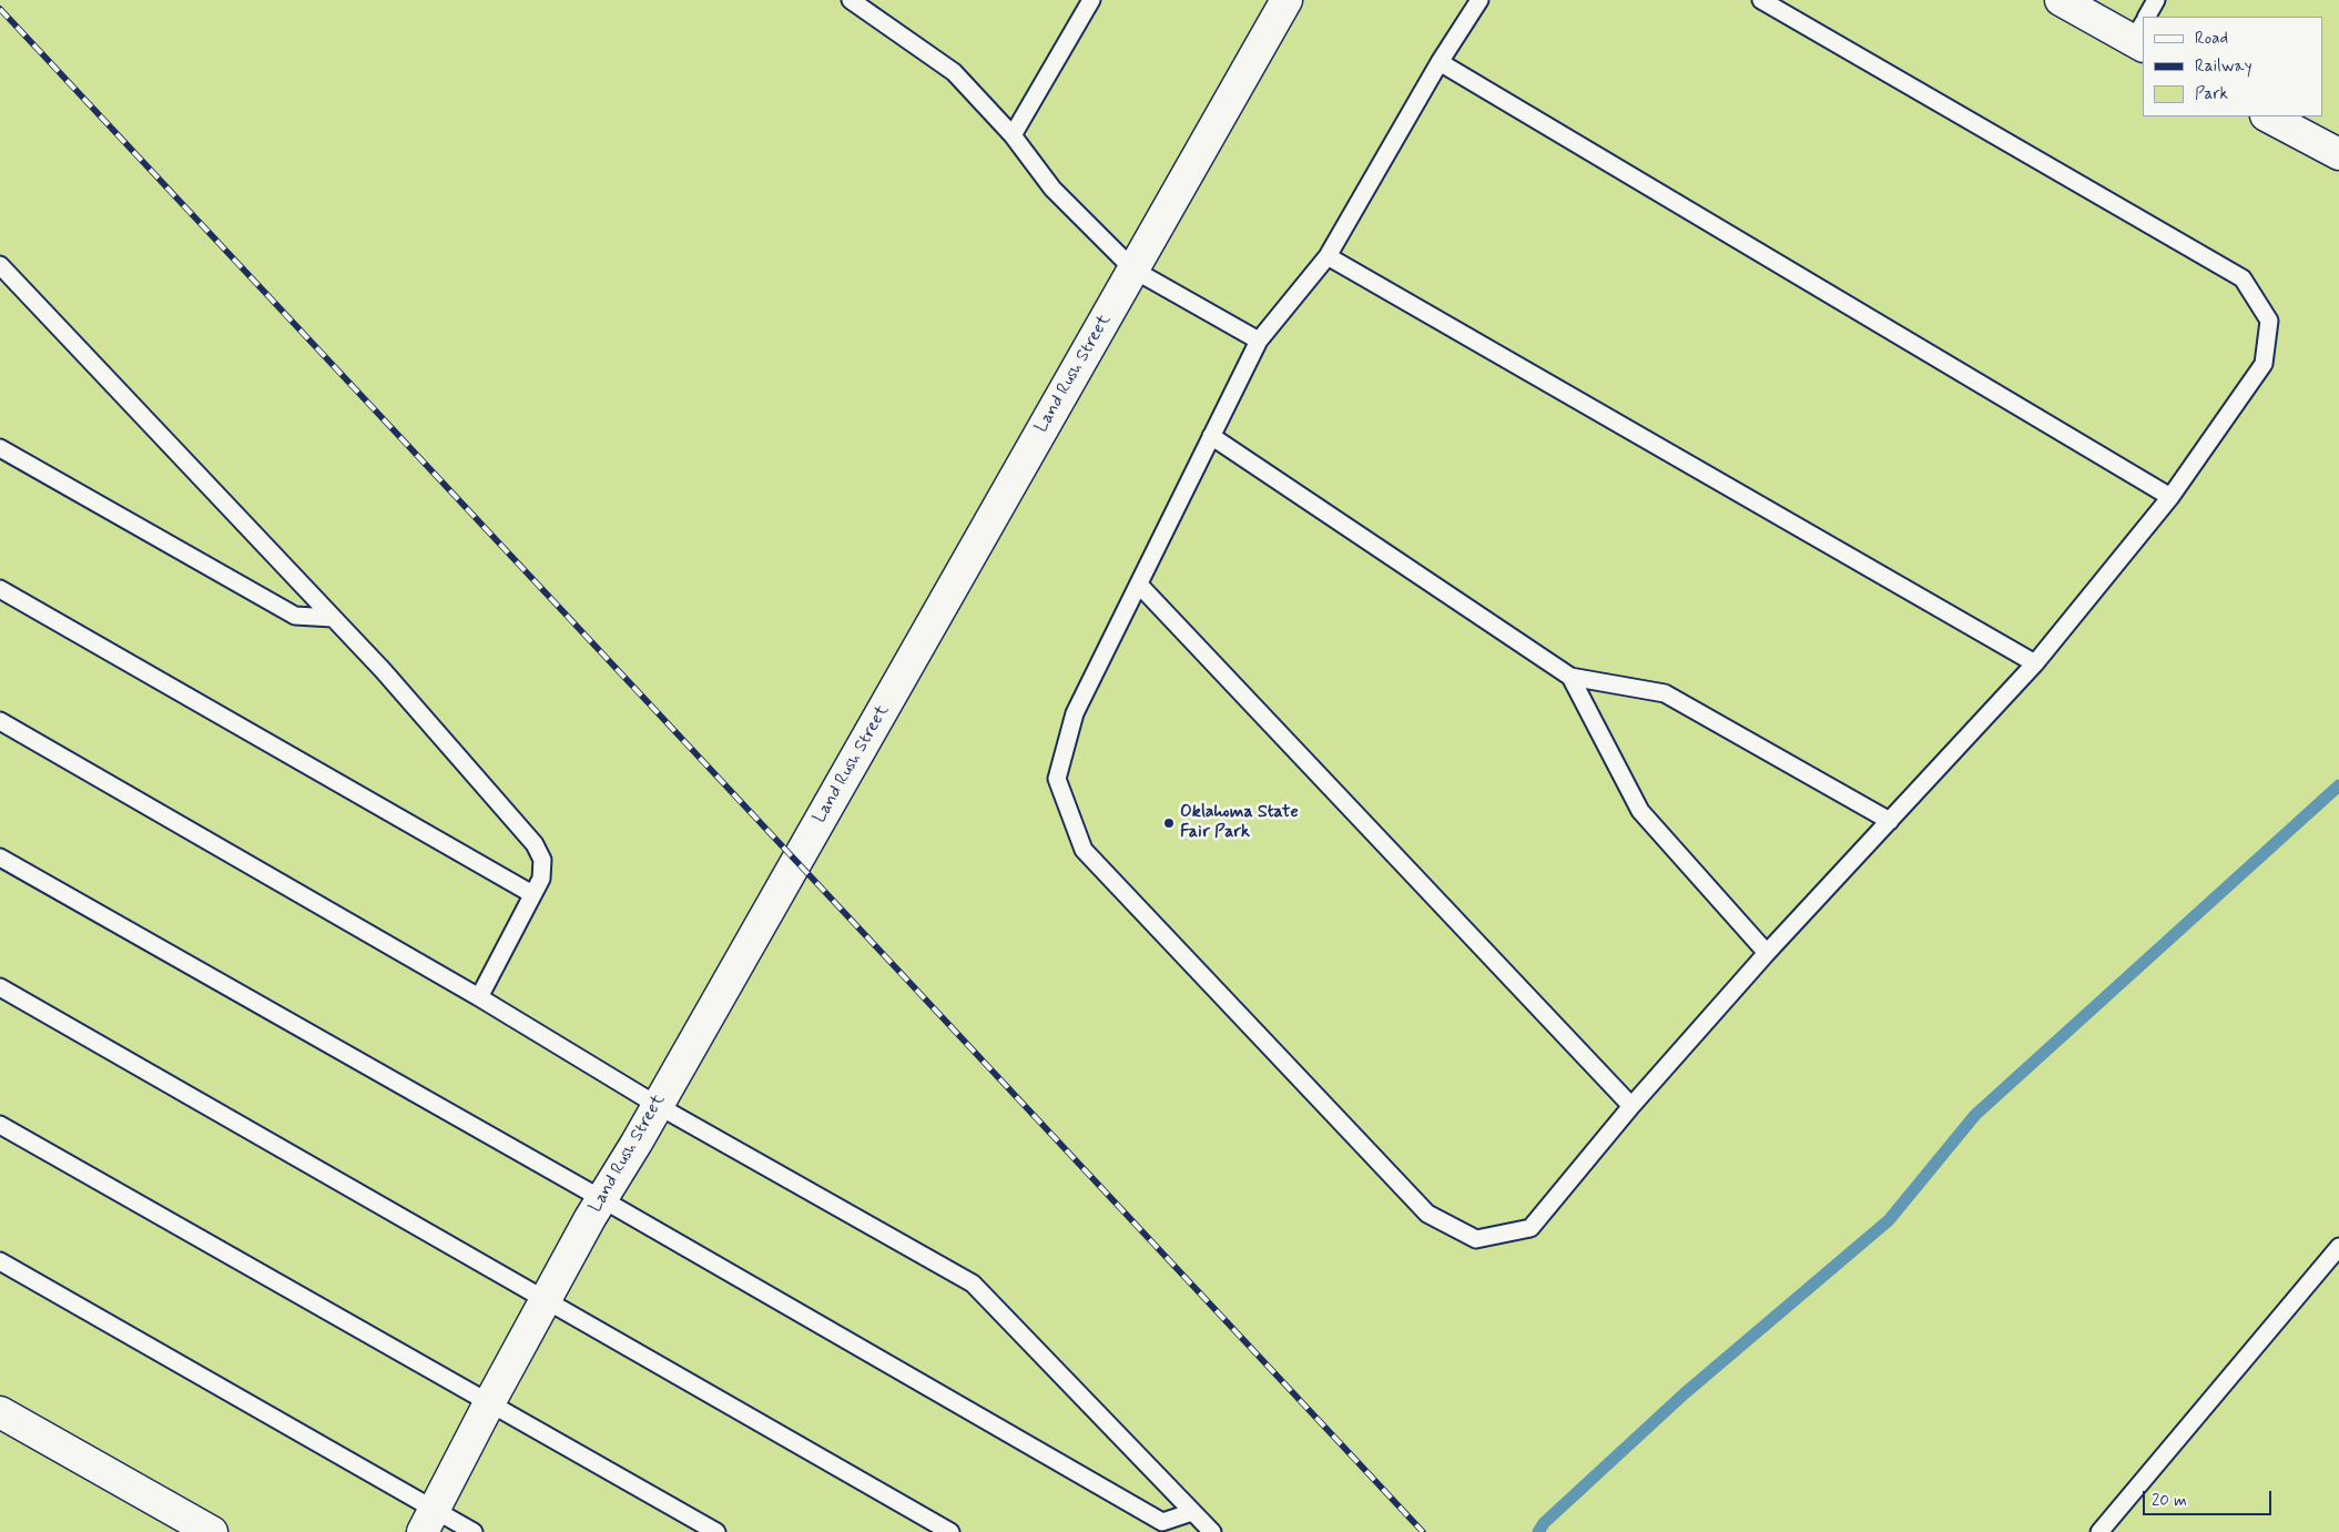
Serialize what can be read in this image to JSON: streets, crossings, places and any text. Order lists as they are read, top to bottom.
{
  "streets": {
    "street": ["Land Rush Street"]
  },
  "places": ["Oklahoma State Fair Park"],
  "legend": ["Road", "Railway", "Park"],
  "scale_bar": "20 m"
}
